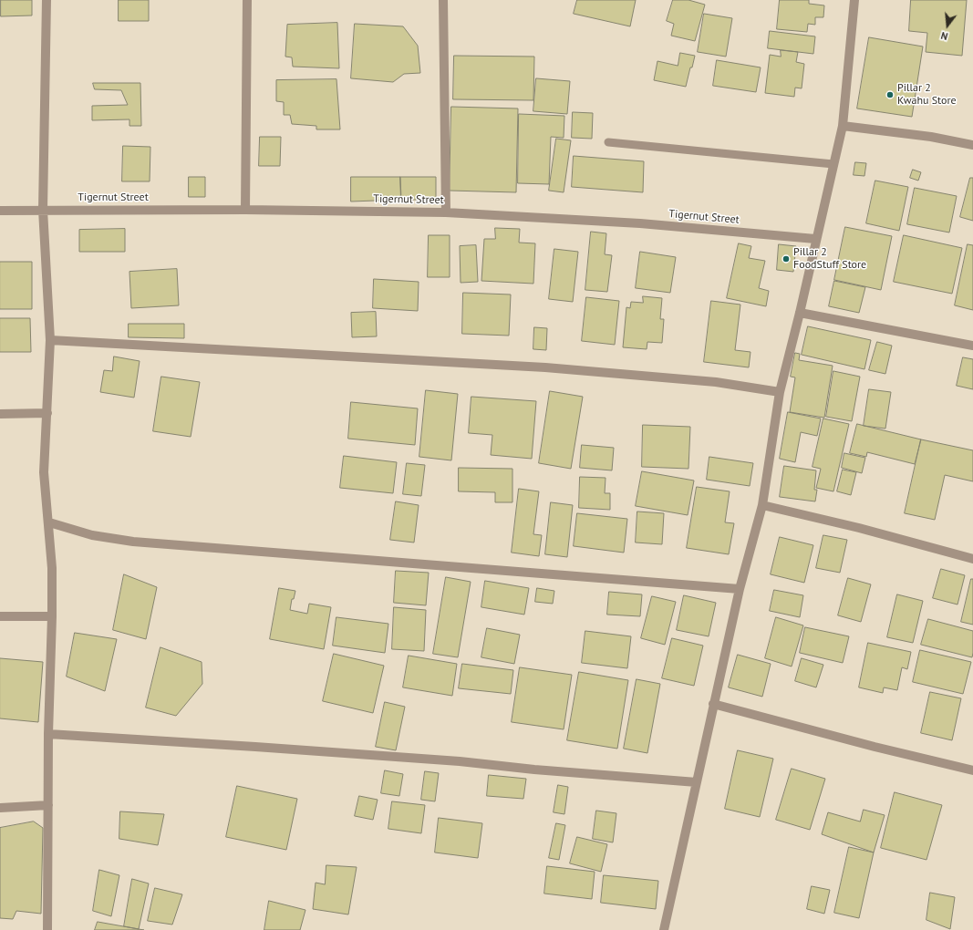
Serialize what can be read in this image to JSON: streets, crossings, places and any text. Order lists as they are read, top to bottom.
{
  "streets": {
    "street": ["Tigernut Street"]
  },
  "places": ["Pillar 2 Kwahu Store", "Pillar 2 FoodStuff Store"],
  "north": "bottom"
}
